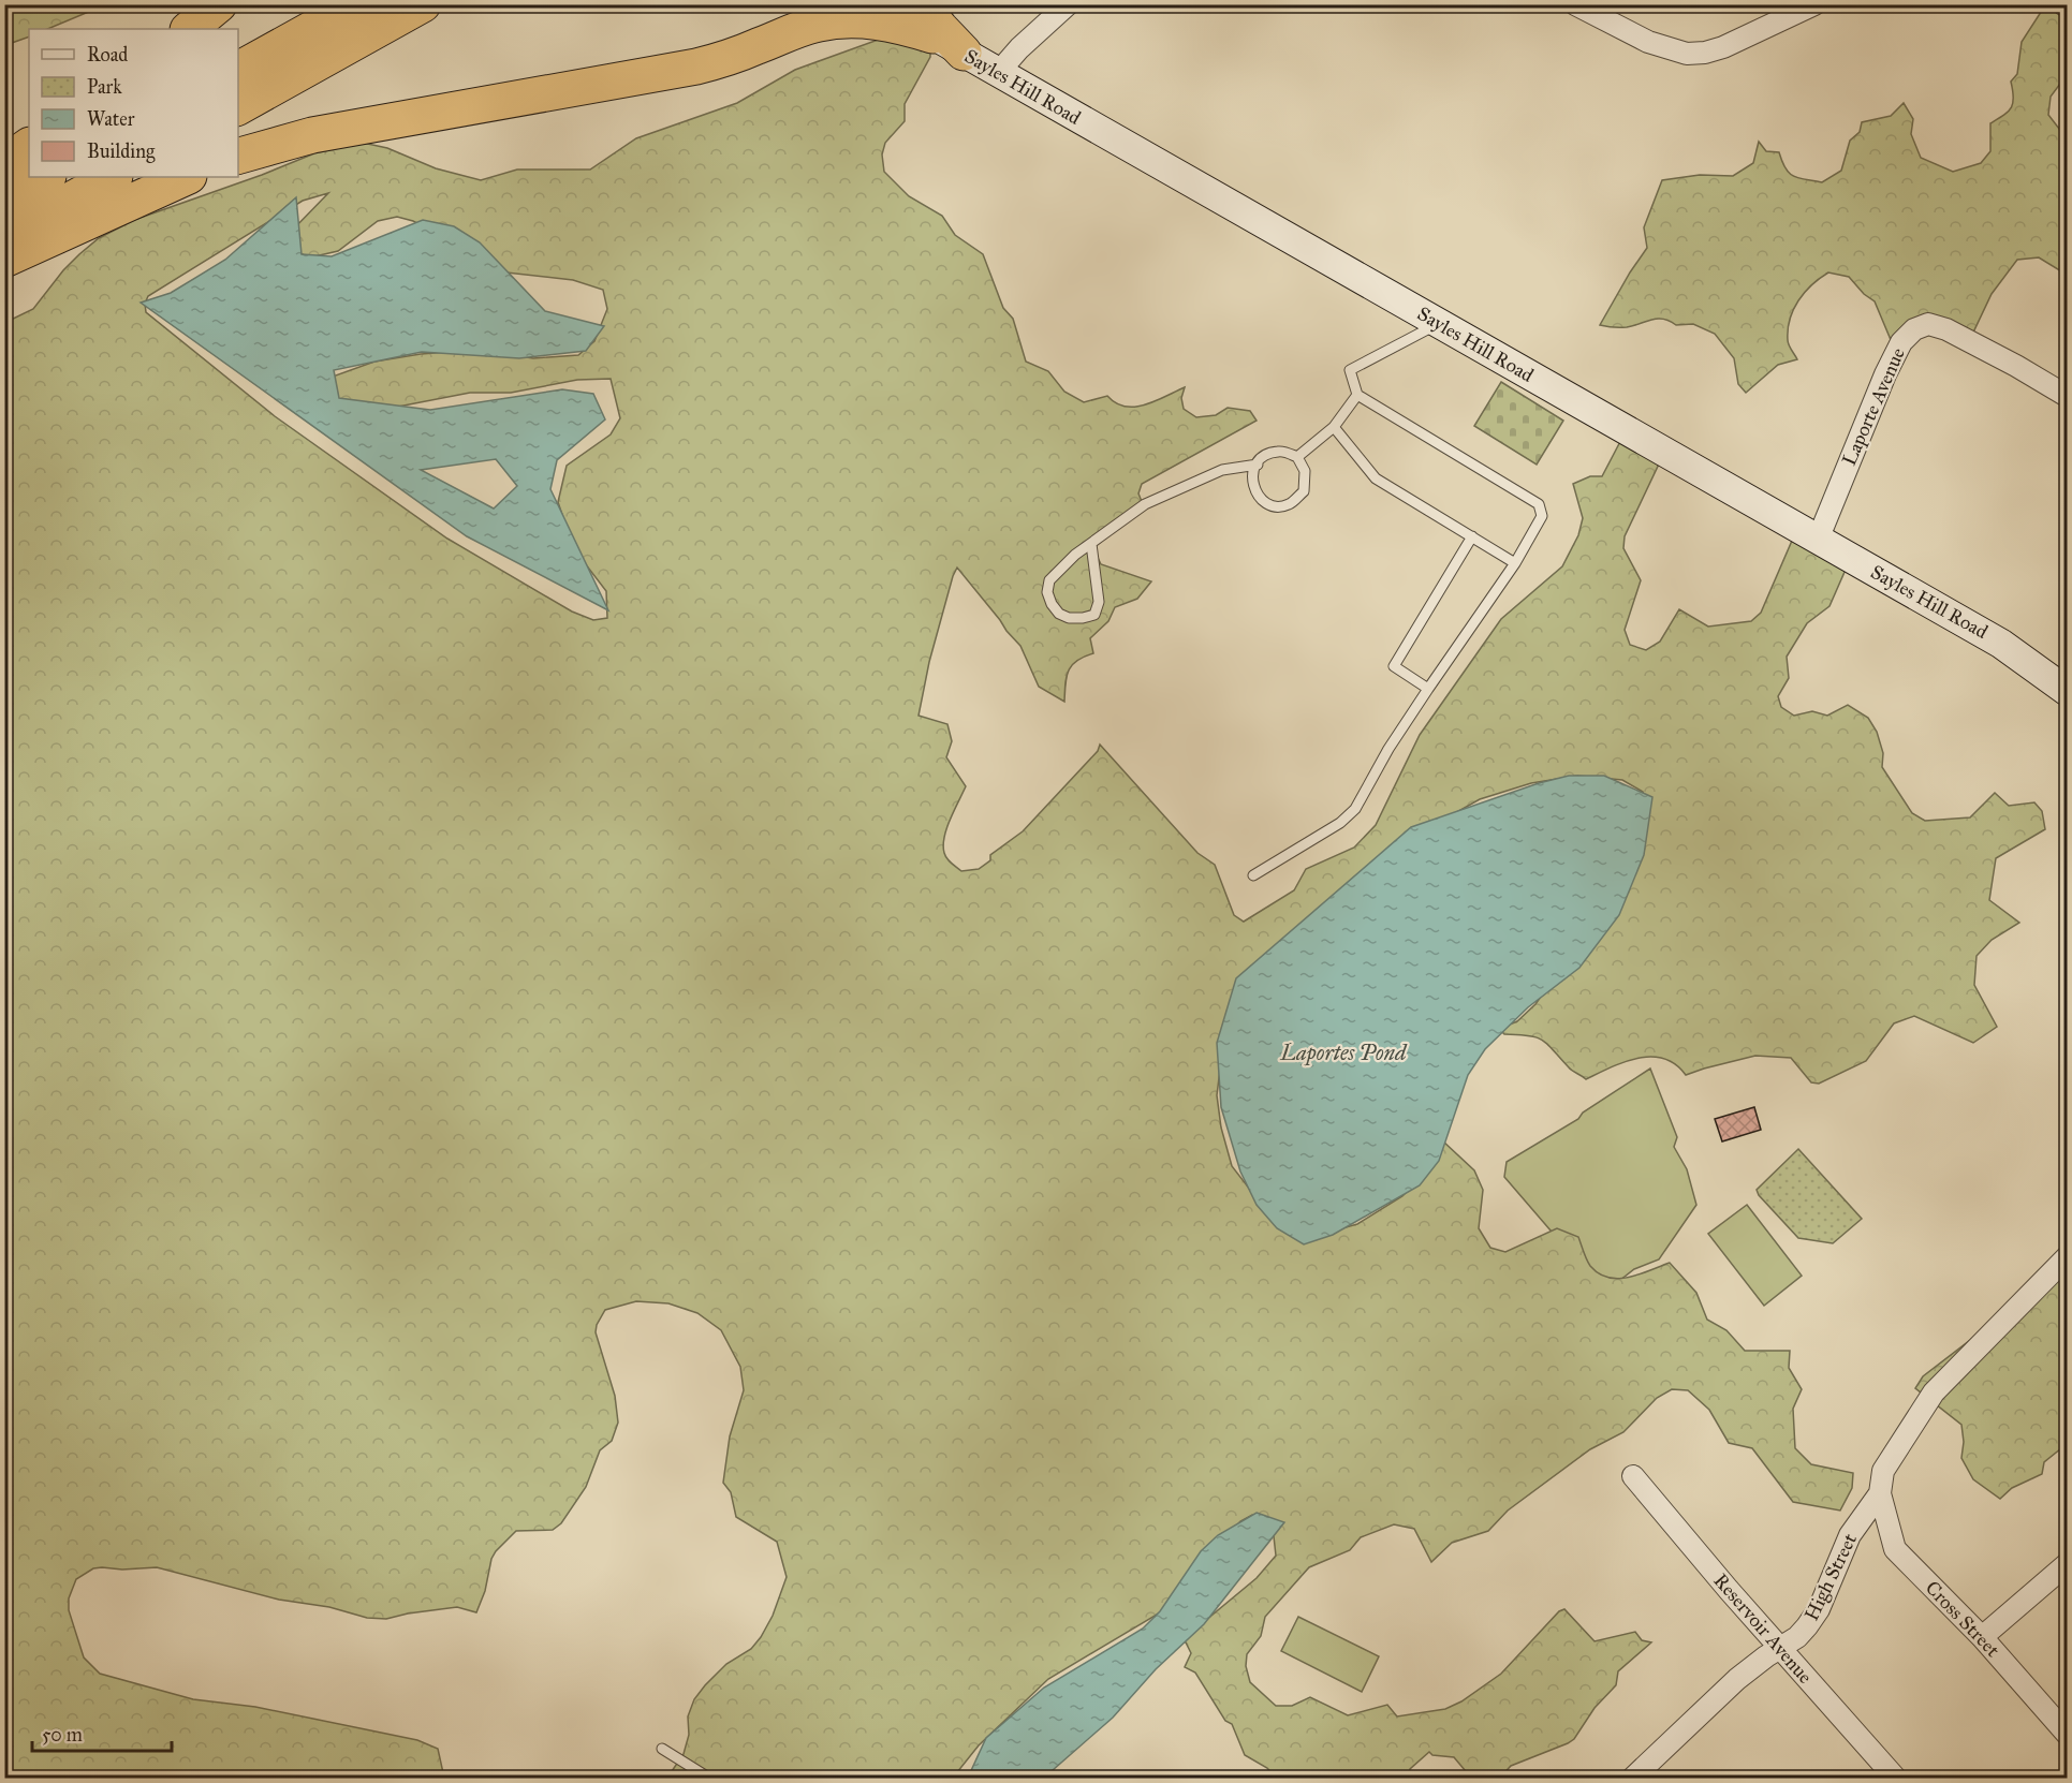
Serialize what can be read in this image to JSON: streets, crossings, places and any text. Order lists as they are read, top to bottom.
{
  "streets": {
    "main road": ["Sayles Hill Road"],
    "street": [
      "Laporte Avenue",
      "High Street",
      "Cross Street",
      "Reservoir Avenue"
    ]
  },
  "crossings": [
    ["Sayles Hill Road", "Laporte Avenue"],
    ["High Street", "Cross Street"],
    ["High Street", "Reservoir Avenue"]
  ],
  "water": ["Laportes Pond"],
  "legend": [
    "Road",
    "Park",
    "Water",
    "Building"
  ],
  "scale_bar": "50 m"
}
